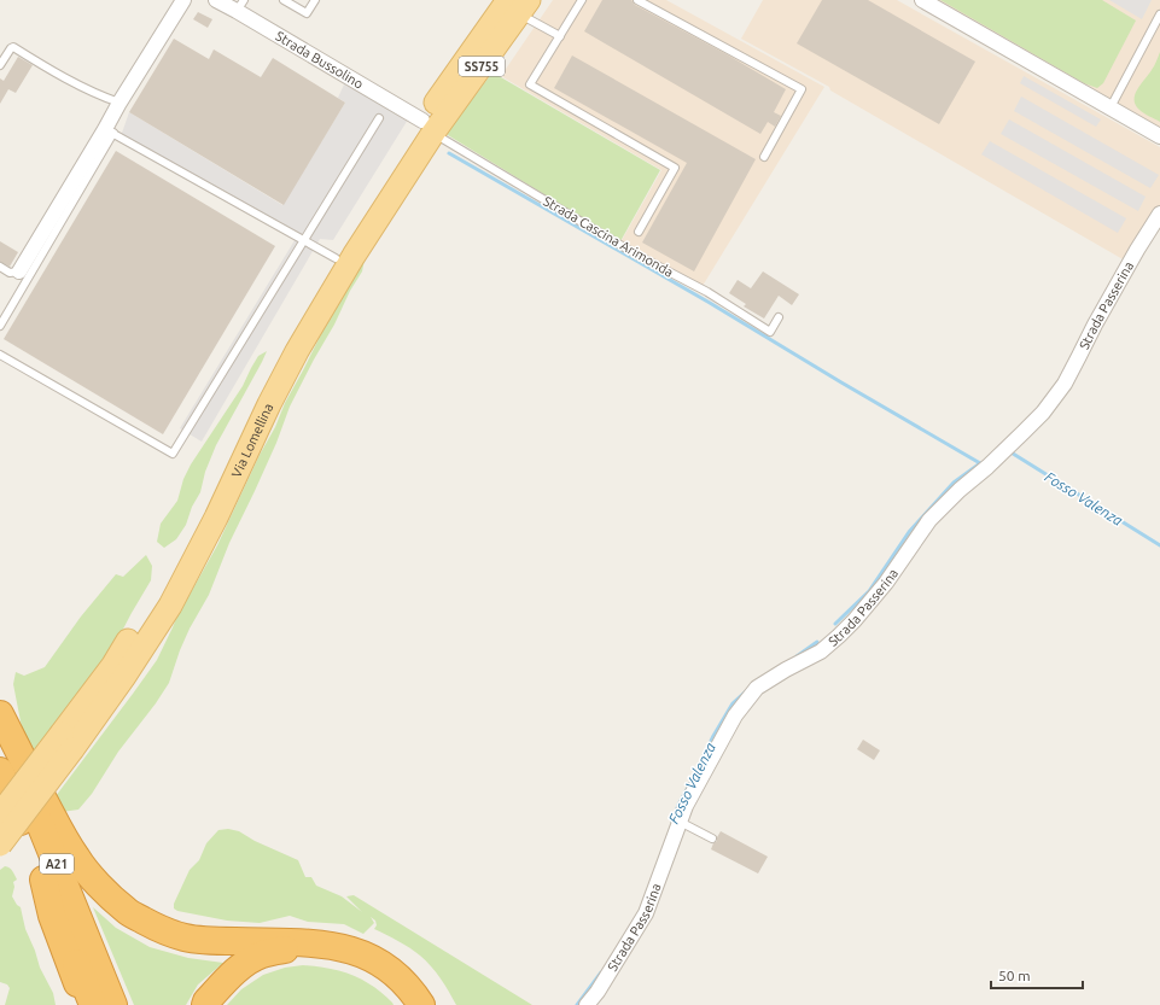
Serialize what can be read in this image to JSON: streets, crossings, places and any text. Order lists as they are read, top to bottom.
{
  "streets": {
    "highway": ["A21"],
    "main road": ["SS755", "Via Lomellina"],
    "street": ["Strada Bussolino", "Strada Passerina"],
    "lane": ["Strada Cascina Arimonda"]
  },
  "crossings": [
    ["Strada Bussolino", "SS755"],
    ["Strada Bussolino", "Strada Cascina Arimonda"],
    ["Strada Bussolino", "Via Lomellina"],
    ["SS755", "Strada Cascina Arimonda"],
    ["SS755", "Via Lomellina"],
    ["Strada Cascina Arimonda", "Via Lomellina"]
  ],
  "water": ["Fosso Valenza"],
  "scale_bar": "50 m"
}
